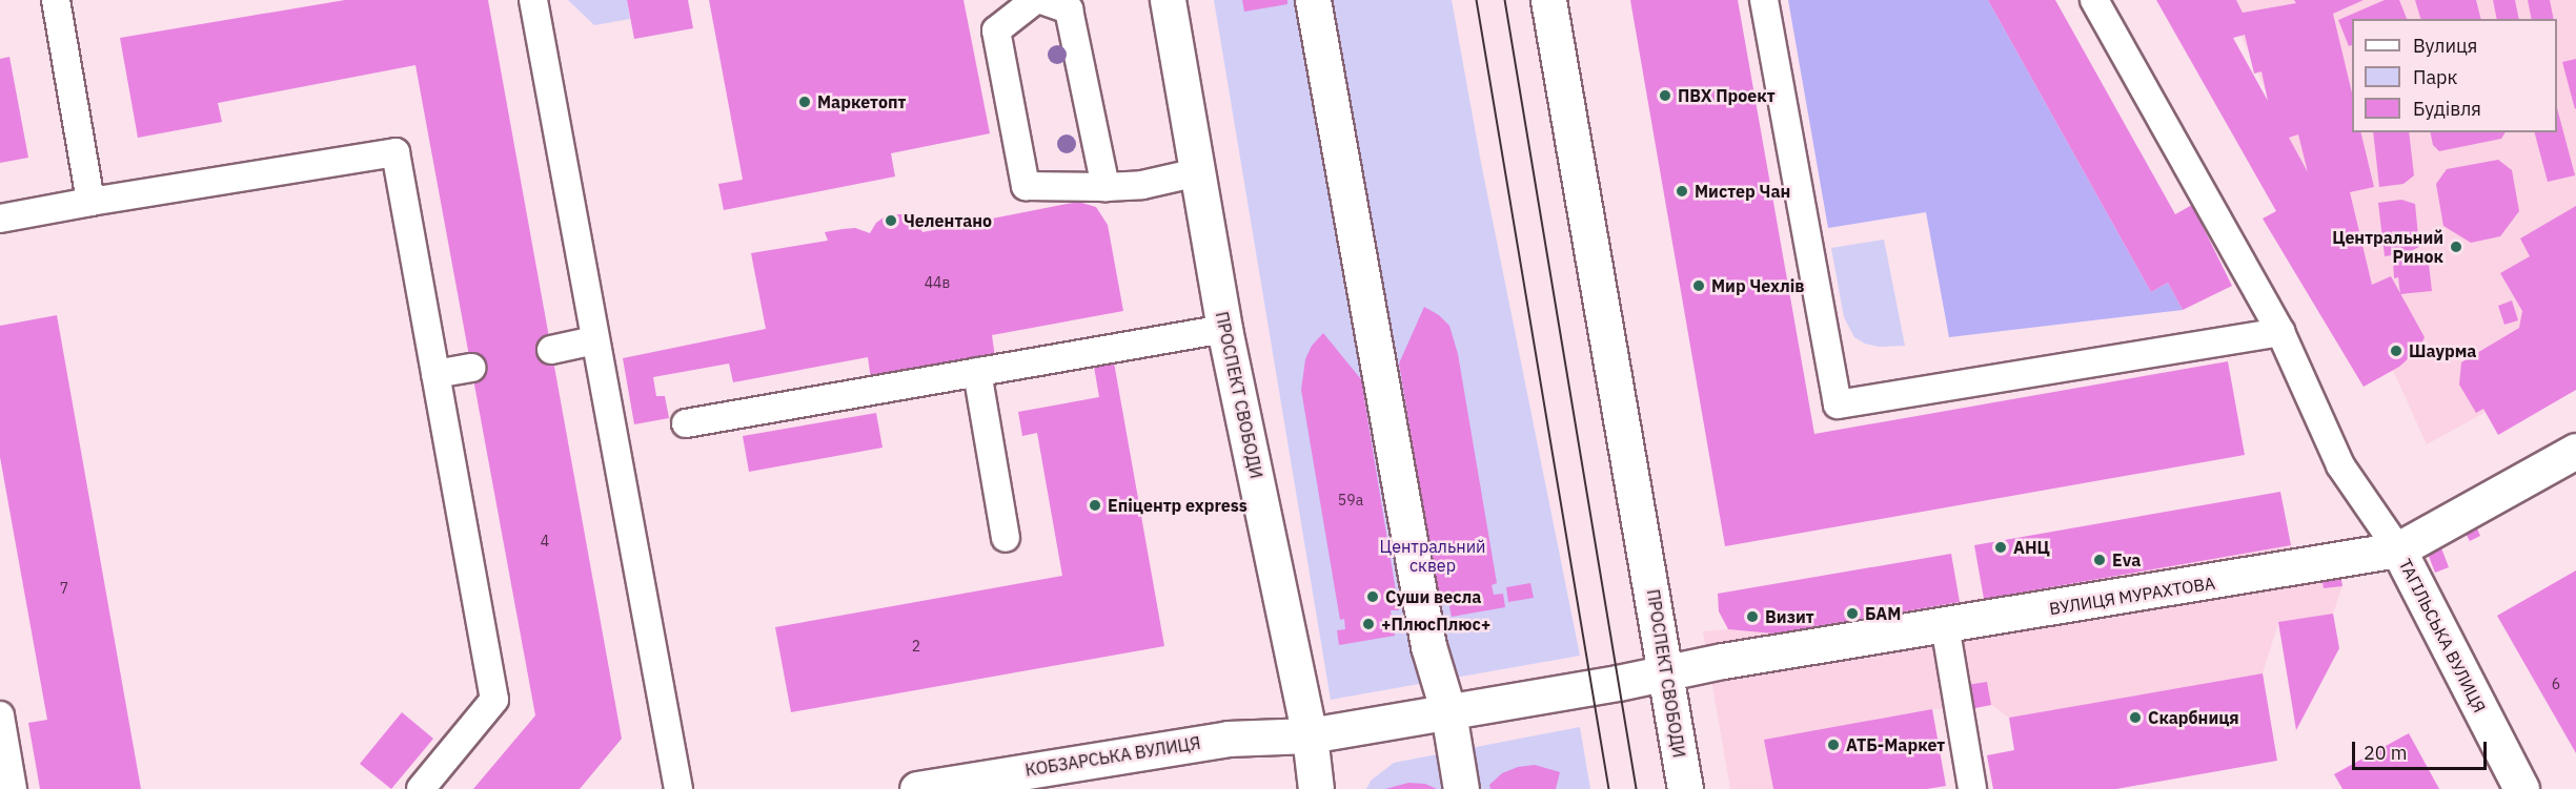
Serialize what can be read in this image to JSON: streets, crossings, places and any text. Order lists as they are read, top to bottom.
{
  "streets": {
    "street": [
      "ПРОСПЕКТ СВОБОДИ",
      "ВУЛИЦЯ МУРАХТОВА",
      "ТАГІЛЬСЬКА ВУЛИЦЯ",
      "КОБЗАРСЬКА ВУЛИЦЯ"
    ]
  },
  "crossings": [
    ["ПРОСПЕКТ СВОБОДИ", "ВУЛИЦЯ МУРАХТОВА"],
    ["ПРОСПЕКТ СВОБОДИ", "КОБЗАРСЬКА ВУЛИЦЯ"],
    ["ВУЛИЦЯ МУРАХТОВА", "ТАГІЛЬСЬКА ВУЛИЦЯ"],
    ["ВУЛИЦЯ МУРАХТОВА", "КОБЗАРСЬКА ВУЛИЦЯ"]
  ],
  "parks": ["Центральний сквер"],
  "places": [
    "ПВХ Проект",
    "Маркетопт",
    "Мистер Чан",
    "Челентано",
    "Центральний Ринок",
    "Мир Чехлів",
    "Шаурма",
    "Епіцентр express",
    "АНЦ",
    "Eva",
    "Суши весла",
    "БАМ",
    "Визит",
    "+ПлюсПлюс+",
    "Скарбниця",
    "АТБ-Маркет"
  ],
  "house_numbers": [
    "44в",
    "59а",
    "4",
    "7",
    "2",
    "6"
  ],
  "legend": ["Вулиця", "Парк", "Будівля"],
  "scale_bar": "20 m"
}
